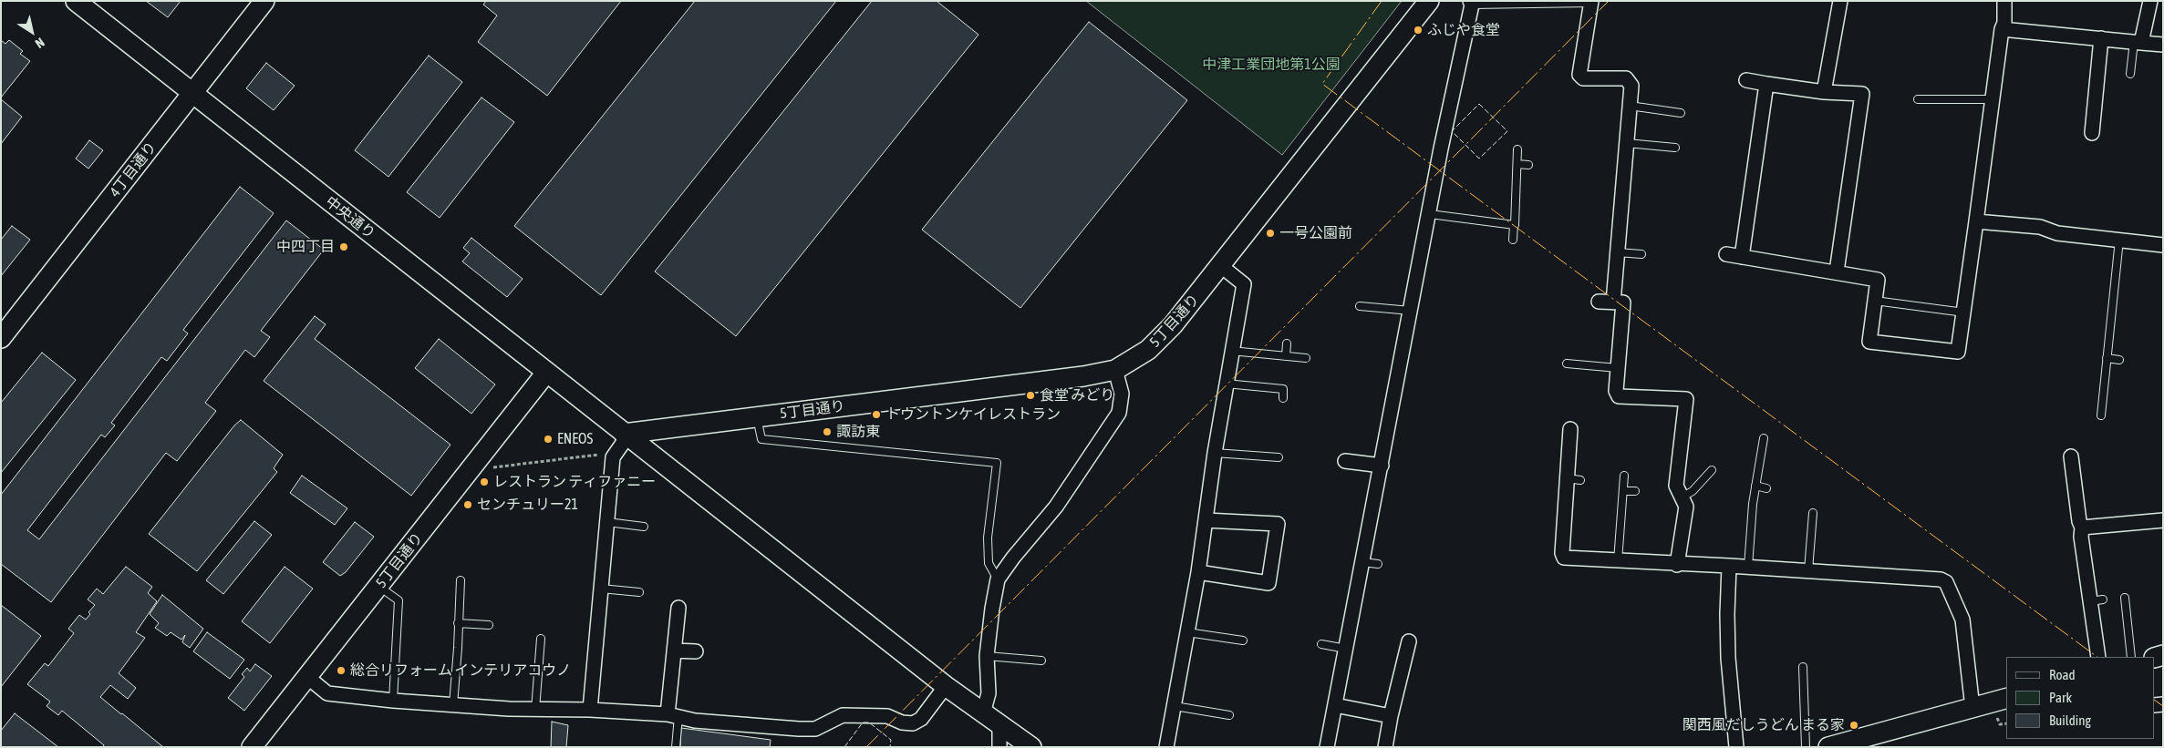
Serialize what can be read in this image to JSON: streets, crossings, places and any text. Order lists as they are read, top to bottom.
{
  "streets": {
    "street": ["4丁目通り", "中央通り", "5丁目通り"]
  },
  "crossings": [
    ["4丁目通り", "中央通り"],
    ["中央通り", "5丁目通り"]
  ],
  "parks": ["中津工業団地第1公園"],
  "places": [
    "ふじや食堂",
    "一号公園前",
    "中四丁目",
    "食堂 みどり",
    "トウントンケイレストラン",
    "諏訪東",
    "ENEOS",
    "レストラン ティファニー",
    "センチュリー21",
    "総合リフォーム インテリアコウノ",
    "関西風だしうどん まる家"
  ],
  "legend": ["Road", "Park", "Building"],
  "north": "bottom right"
}
